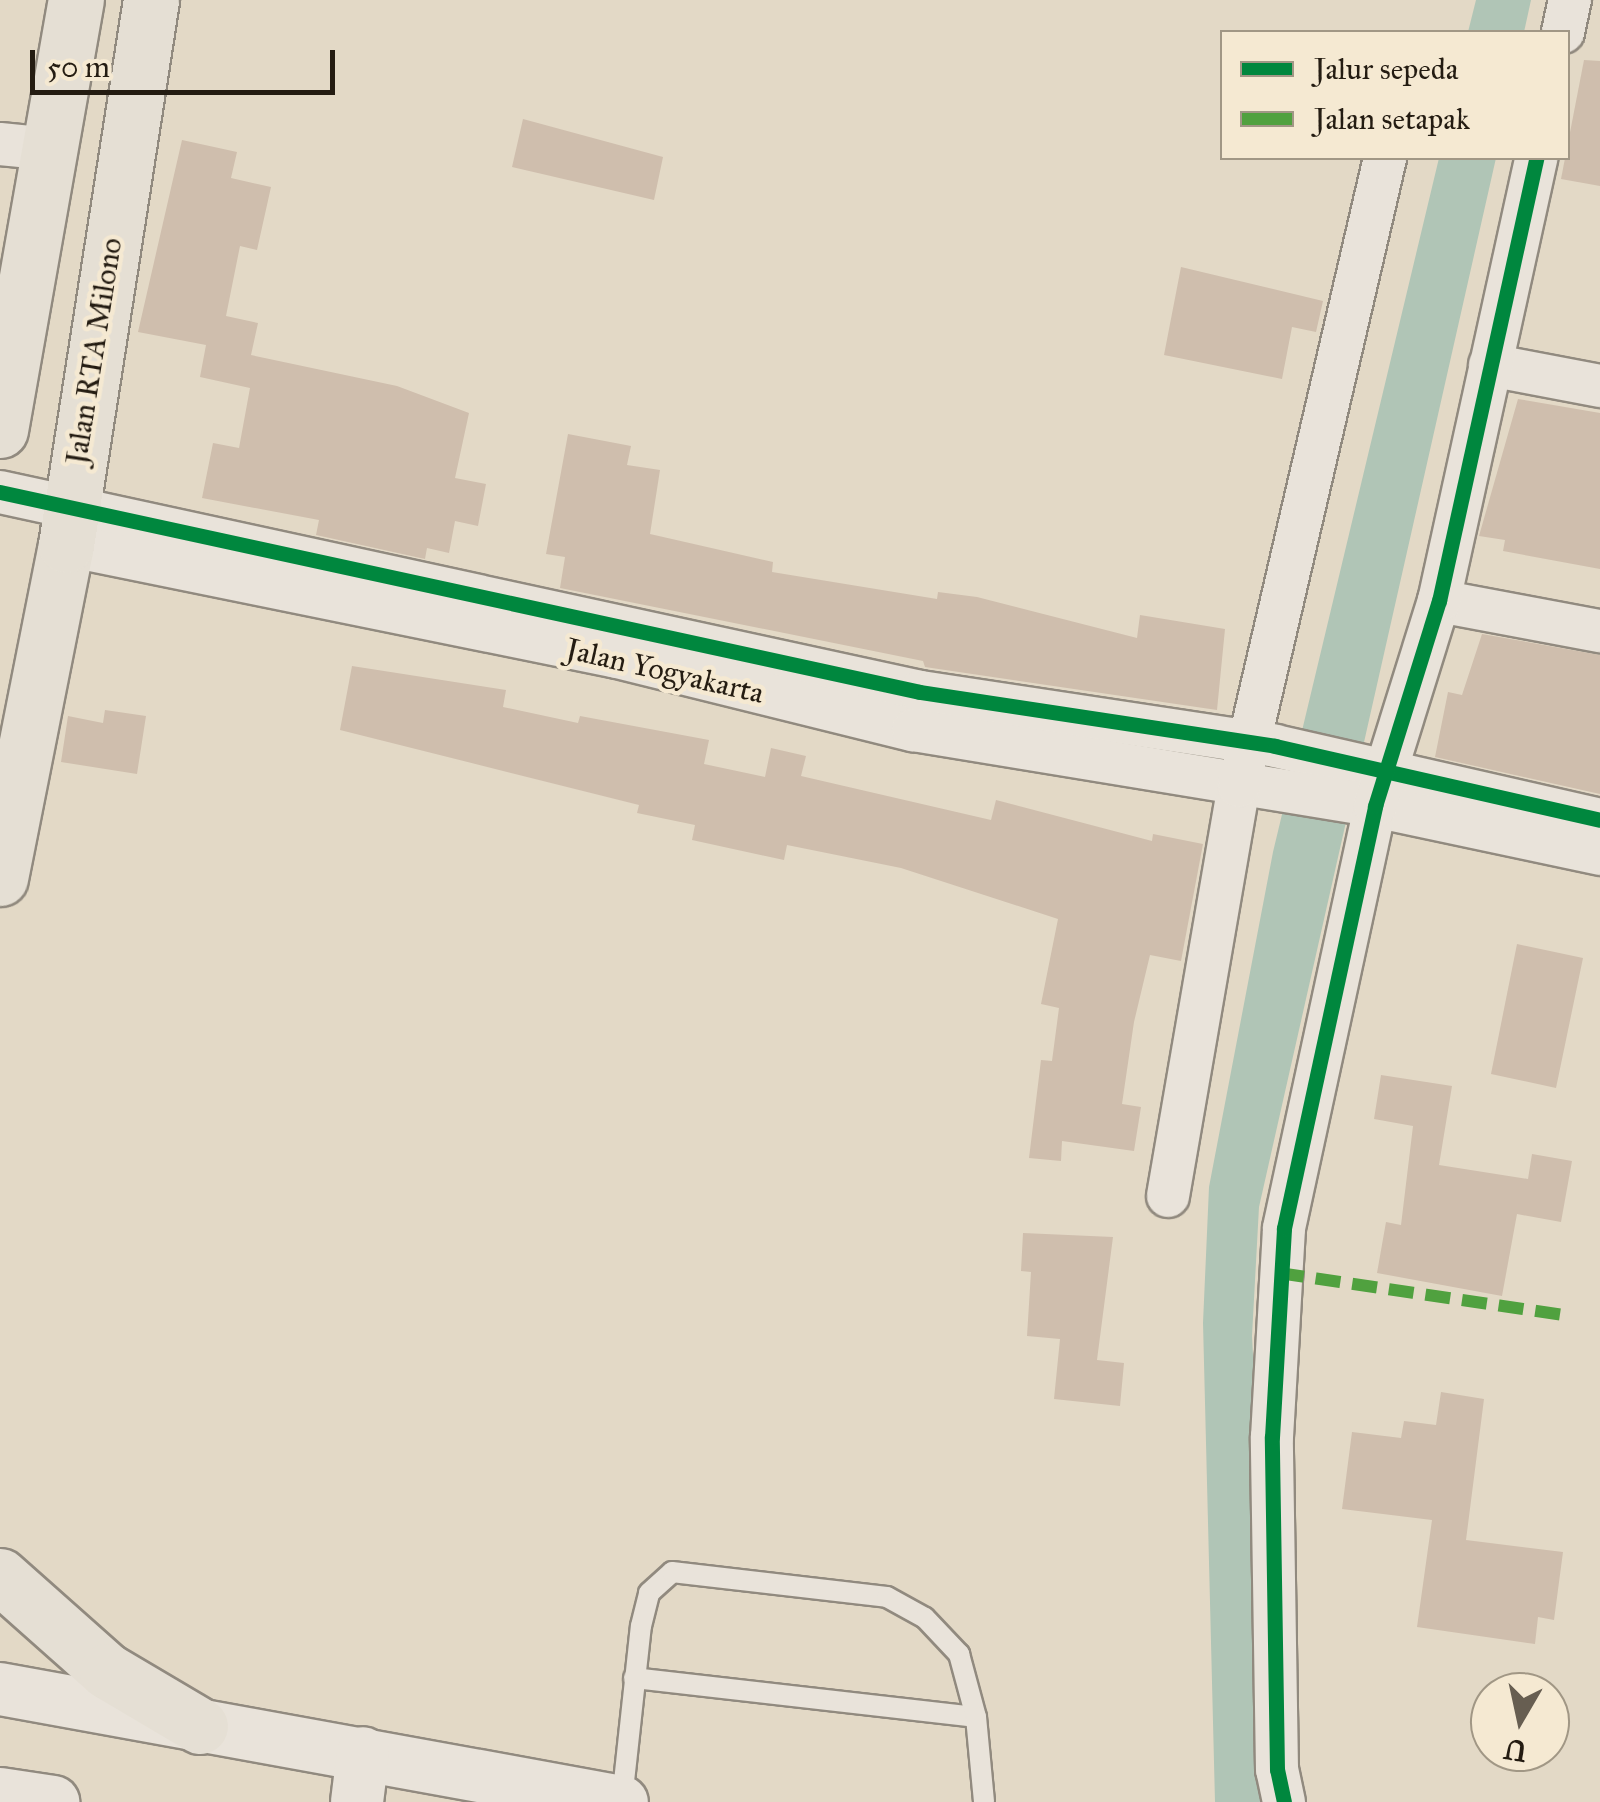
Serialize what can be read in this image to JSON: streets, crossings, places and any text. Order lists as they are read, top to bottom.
{
  "streets": {
    "highway": ["Jalan RTA Milono"],
    "street": ["Jalan Yogyakarta"]
  },
  "crossings": [
    ["Jalan RTA Milono", "Jalan Yogyakarta"]
  ],
  "legend": ["Jalur sepeda", "Jalan setapak"],
  "scale_bar": "50 m",
  "north": "bottom"
}
